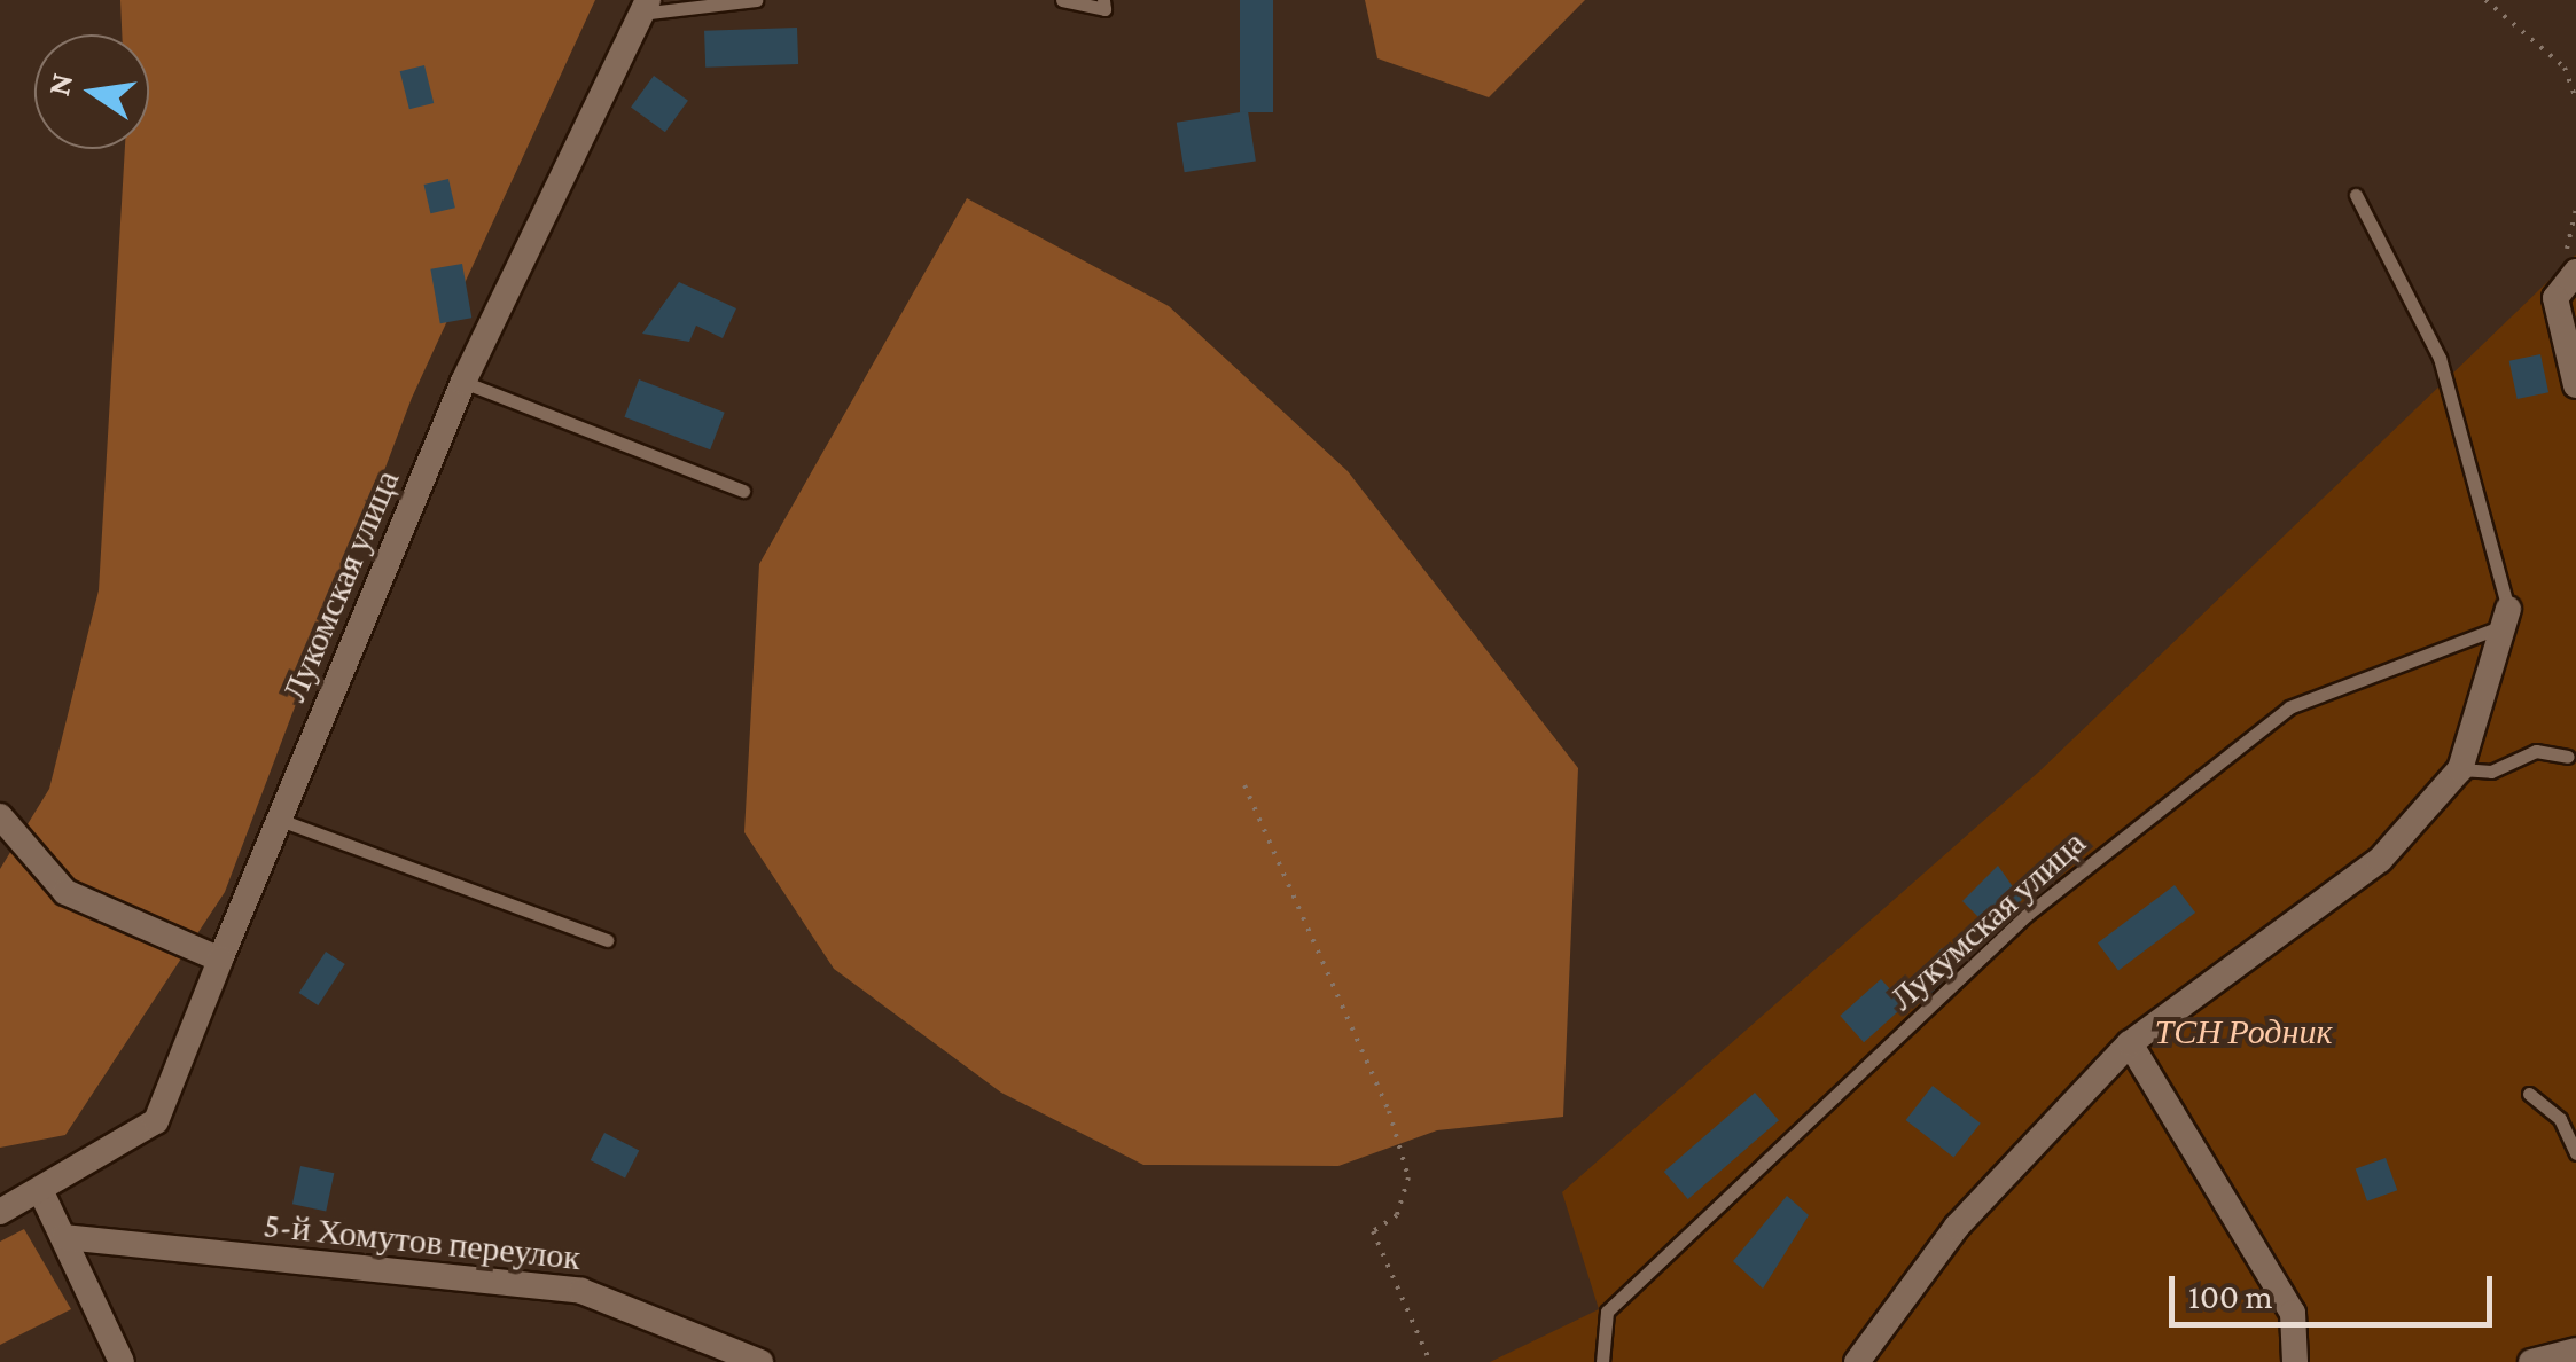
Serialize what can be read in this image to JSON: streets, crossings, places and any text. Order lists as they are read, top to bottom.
{
  "streets": {
    "street": ["Лукомская улица", "5-й Хомутов переулок"],
    "lane": ["Лукумская улица"]
  },
  "parks": ["ТСН Родник"],
  "scale_bar": "100 m",
  "north": "left"
}
